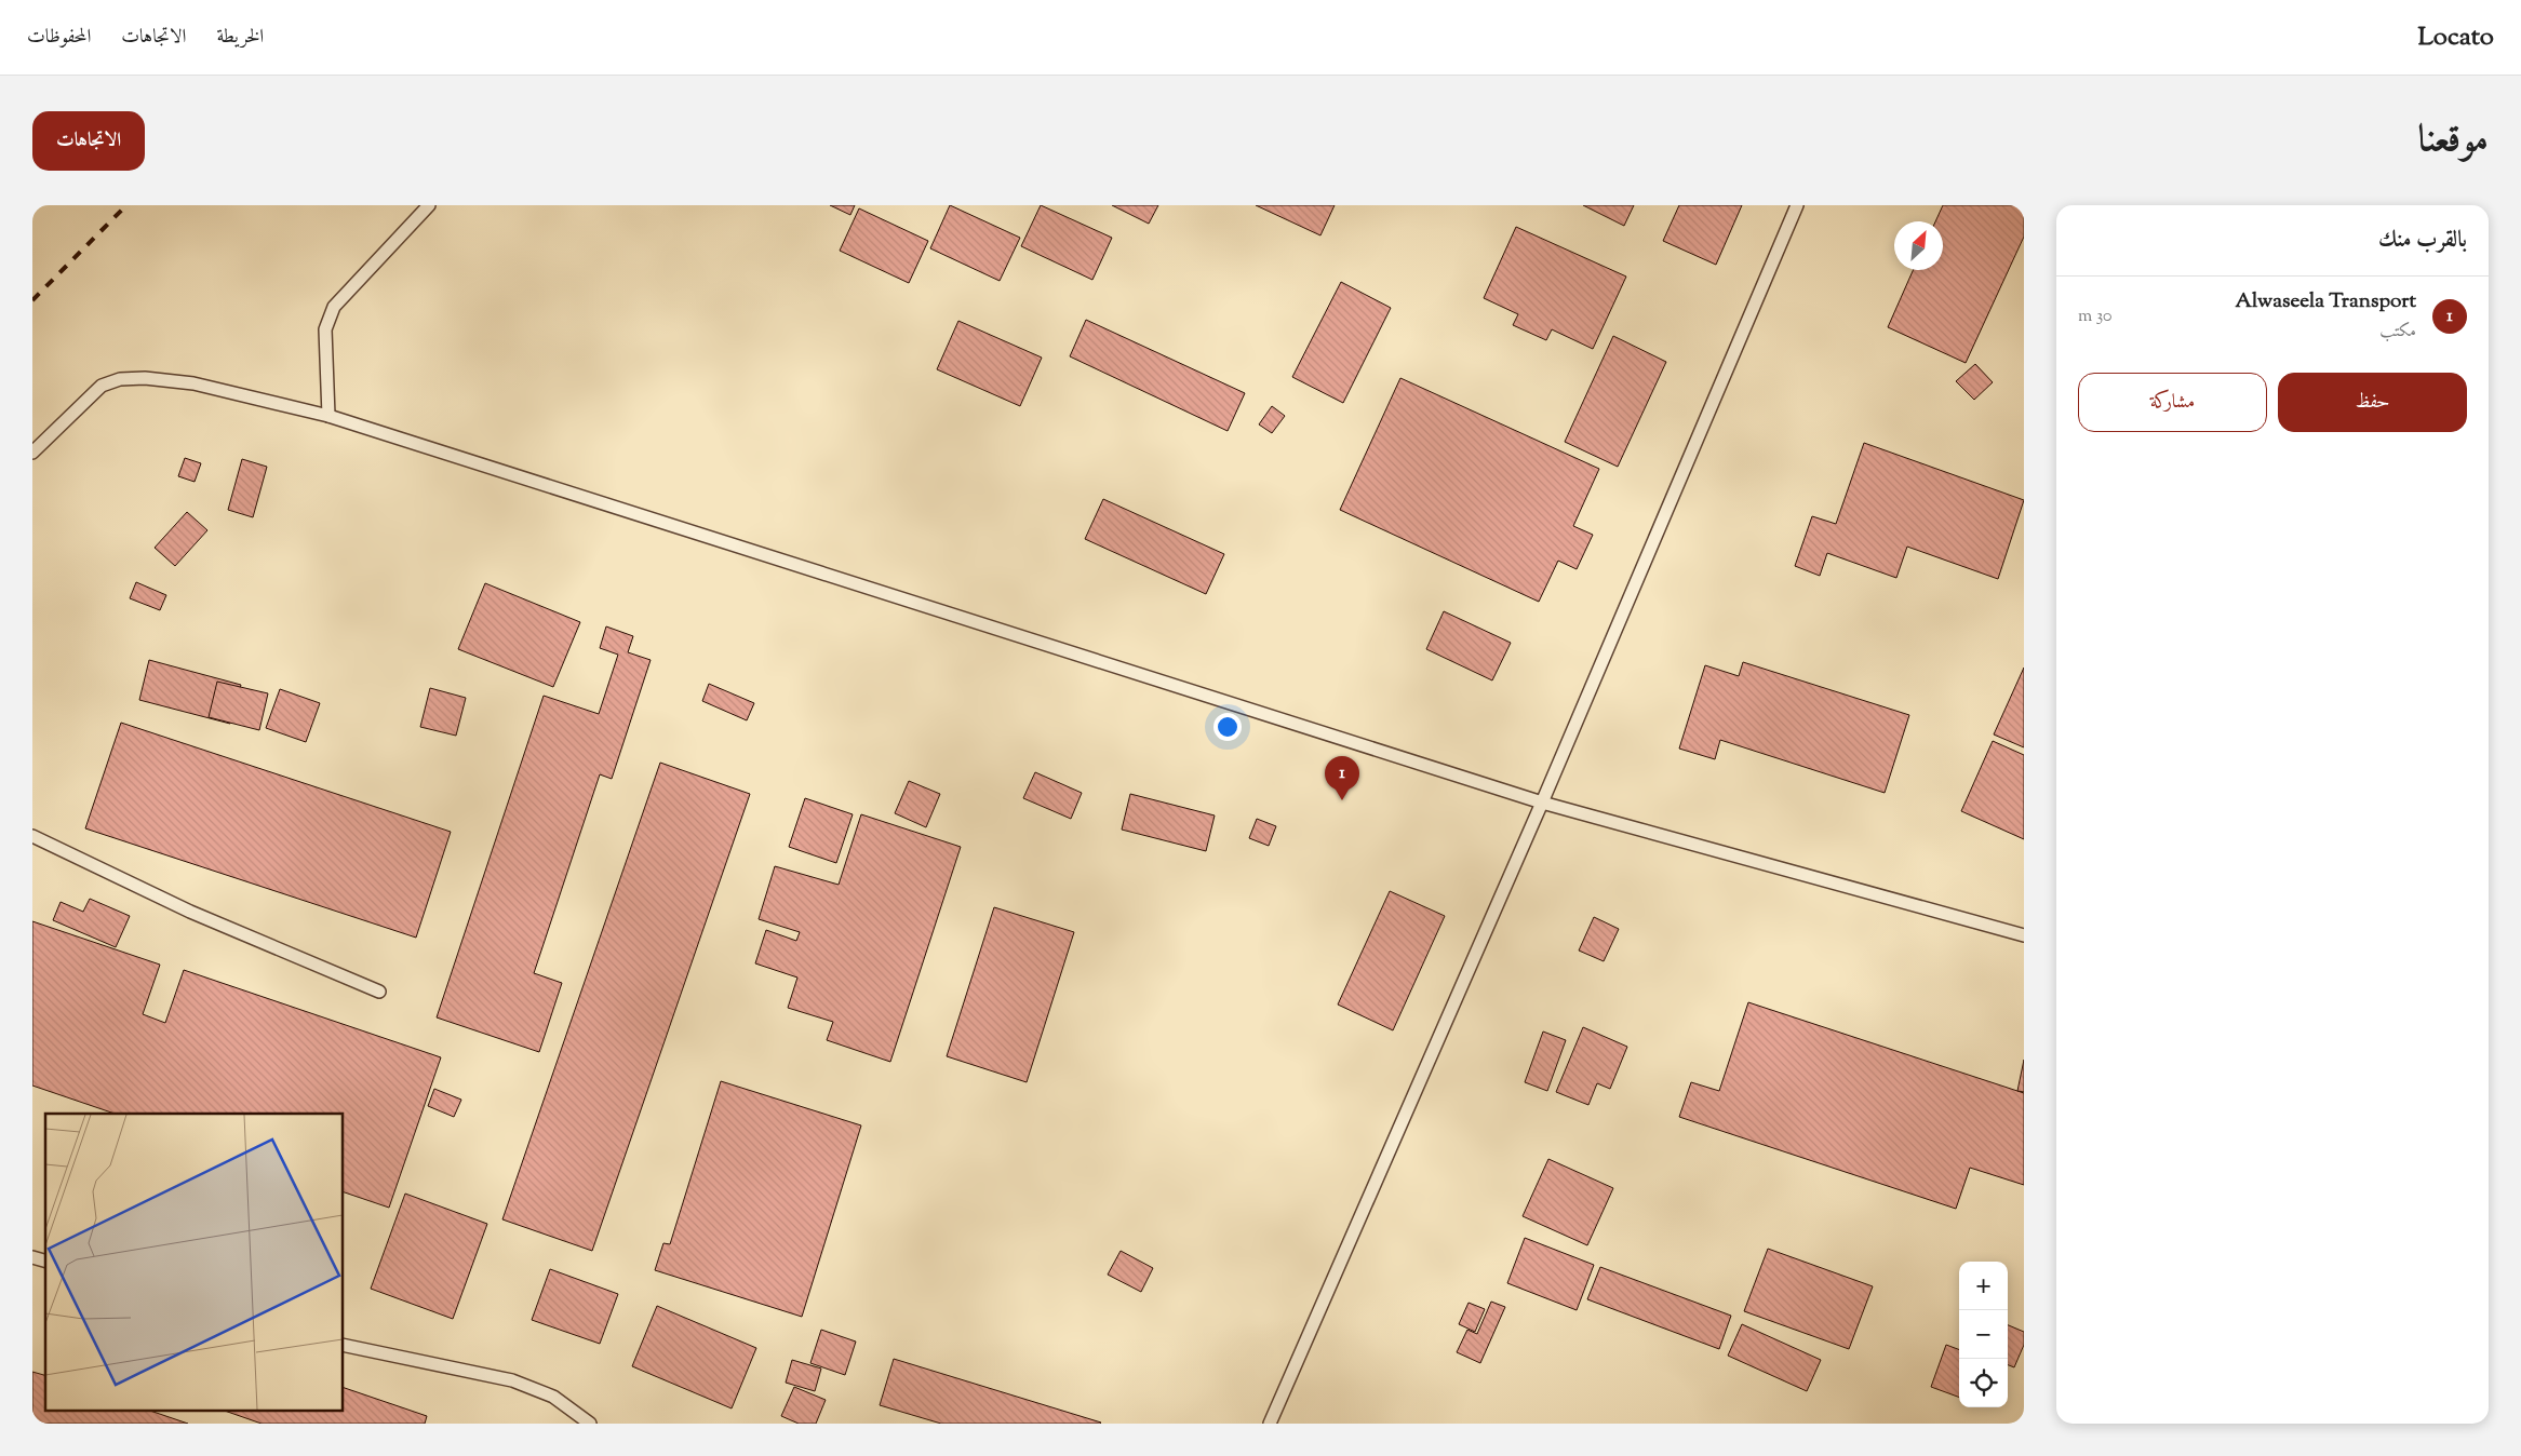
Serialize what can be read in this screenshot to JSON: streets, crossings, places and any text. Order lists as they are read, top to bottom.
{
  "north": "top right",
  "page": {
    "header": "Locato",
    "nav": ["الخريطة", "الاتجاهات", "المحفوظات"],
    "title": "موقعنا",
    "buttons": [
      "الاتجاهات",
      ["حفظ", "مشاركة"]
    ],
    "heading": "بالقرب منك",
    "list": [
      {
        "mark": "1",
        "name": "Alwaseela Transport",
        "note": "مكتب",
        "value": "30 m"
      }
    ],
    "pins": "1",
    "map_buttons": ["+", "−"]
  }
}
